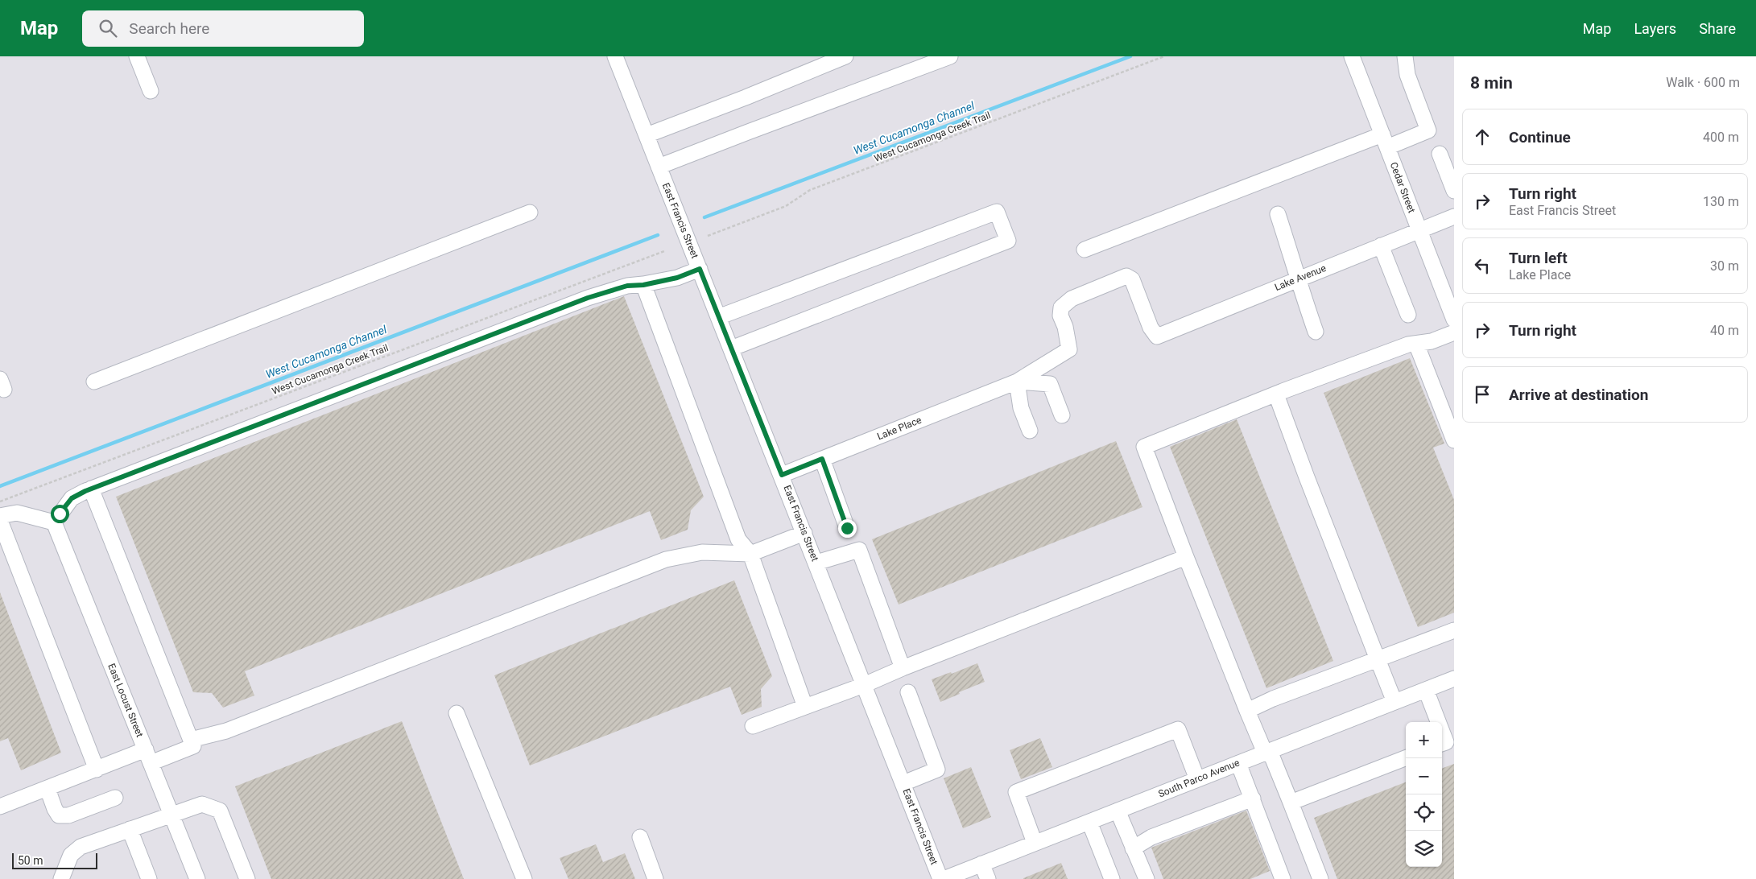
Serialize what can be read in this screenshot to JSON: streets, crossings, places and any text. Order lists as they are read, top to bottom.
{
  "streets": {
    "street": [
      "Cedar Street",
      "East Francis Street",
      "Lake Avenue",
      "Lake Place",
      "East Locust Street",
      "South Parco Avenue"
    ],
    "path": ["West Cucamonga Creek Trail"]
  },
  "crossings": [
    ["Cedar Street", "Lake Avenue"],
    ["East Francis Street", "Lake Place"],
    ["East Francis Street", "South Parco Avenue"],
    ["Lake Avenue", "Lake Place"]
  ],
  "water": ["West Cucamonga Channel"],
  "scale_bar": "50 m",
  "page": {
    "header": "Map",
    "search": "Search here",
    "nav": ["Map", "Layers", "Share"],
    "heading": ["8 min", "Walk · 600 m"],
    "list": [
      ["Continue", "400 m"],
      ["Turn right", "East Francis Street", "130 m"],
      ["Turn left", "Lake Place", "30 m"],
      ["Turn right", "40 m"],
      "Arrive at destination"
    ],
    "map_buttons": ["+", "−"],
    "scale": "50 m"
  }
}
